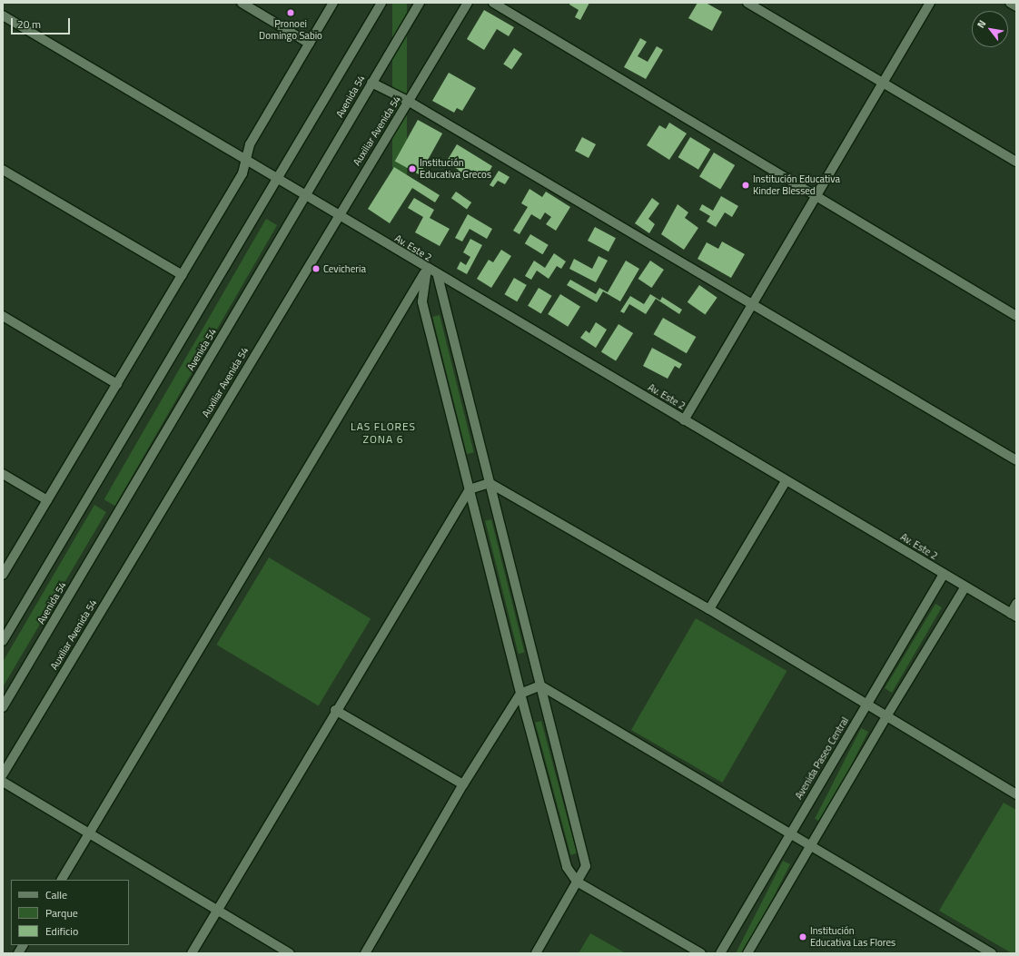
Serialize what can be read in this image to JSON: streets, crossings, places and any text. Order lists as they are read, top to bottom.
{
  "streets": {
    "street": [
      "Avenida 54",
      "Auxiliar Avenida 54",
      "Av. Este 2",
      "Avenida Paseo Central"
    ]
  },
  "crossings": [
    ["Avenida 54", "Av. Este 2"],
    ["Auxiliar Avenida 54", "Av. Este 2"],
    ["Av. Este 2", "Avenida Paseo Central"]
  ],
  "districts": ["LAS FLORES ZONA 6"],
  "places": [
    "Pronoei Domingo Sabio",
    "Institución Educativa Grecos",
    "Institución Educativa Kinder Blessed",
    "Cevicheria",
    "Institución Educativa Las Flores"
  ],
  "legend": ["Calle", "Parque", "Edificio"],
  "scale_bar": "20 m",
  "north": "top left"
}
